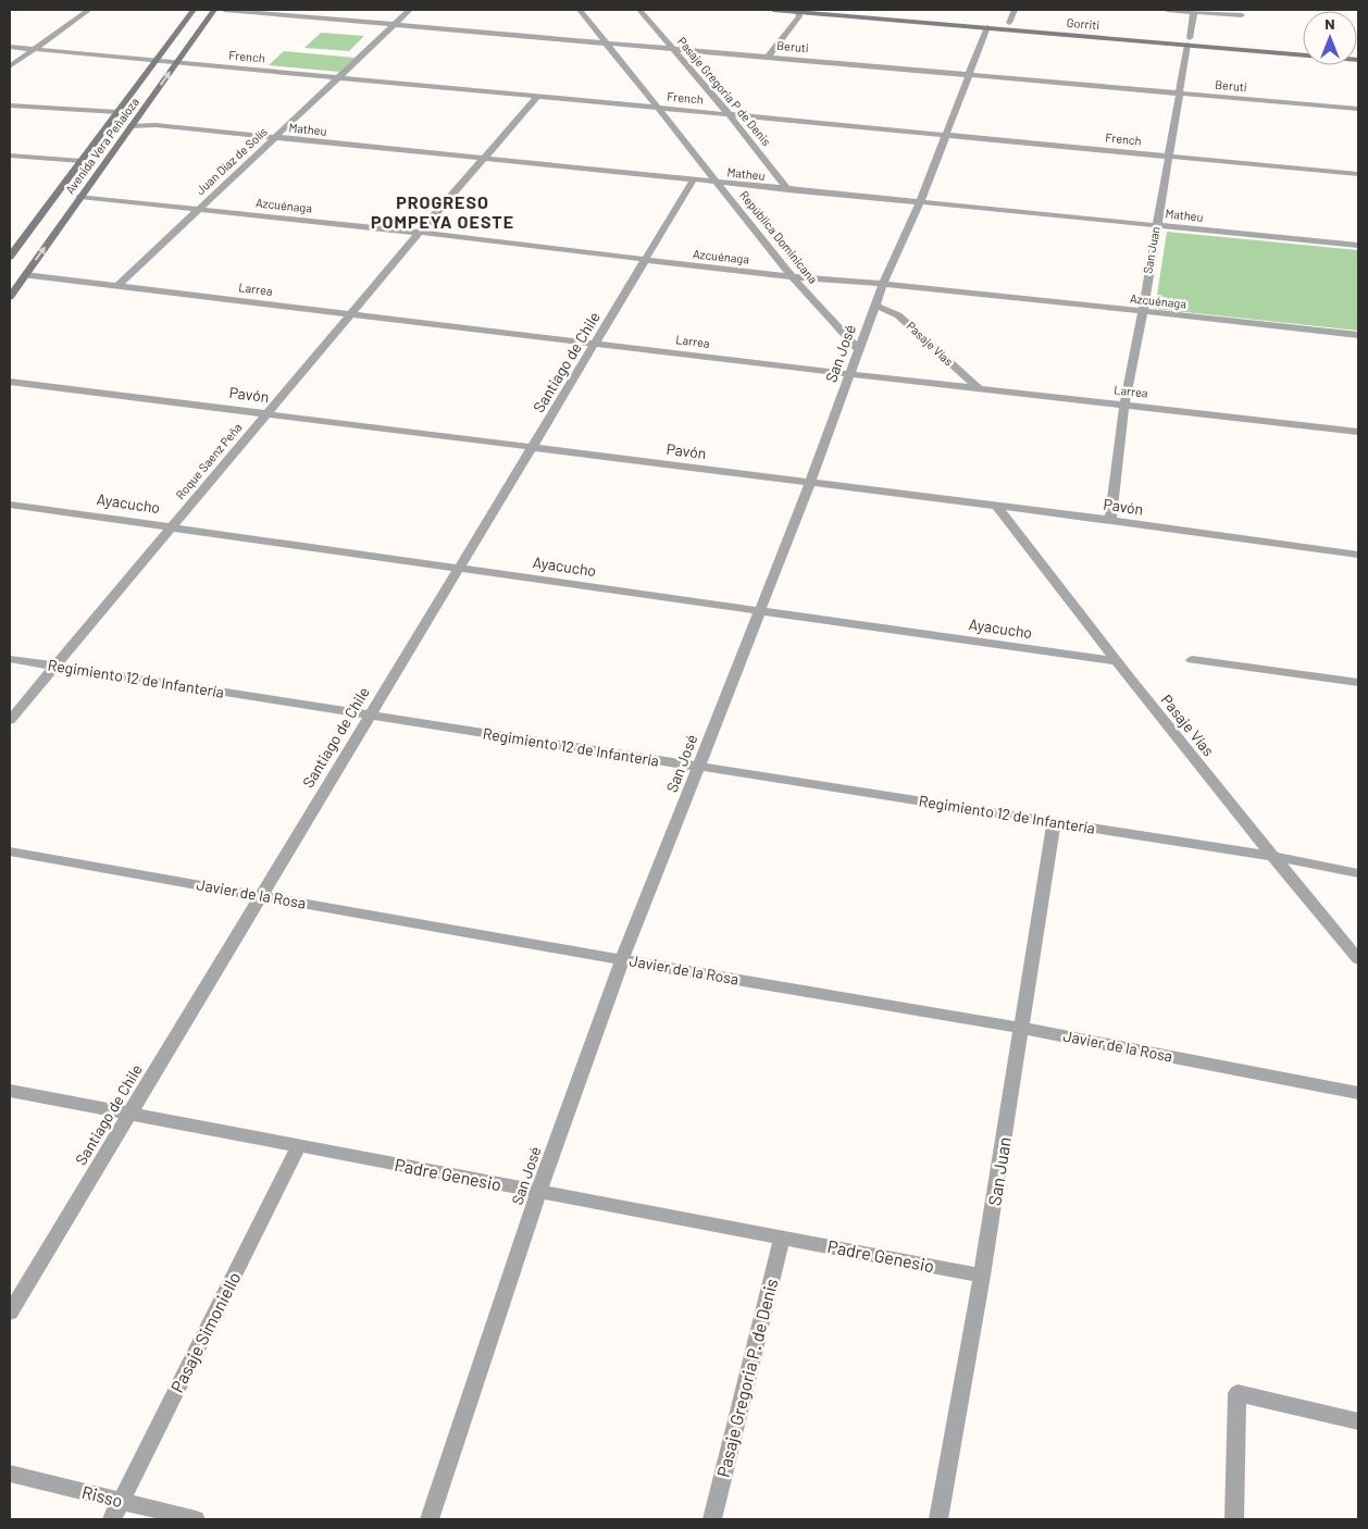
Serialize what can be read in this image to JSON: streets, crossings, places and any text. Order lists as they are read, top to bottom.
{
  "streets": {
    "main road": ["Gorriti", "Avenida Vera Peñaloza"],
    "street": [
      "Beruti",
      "French",
      "Pasaje Gregoria P de Denis",
      "Matheu",
      "Juan Díaz de Solís",
      "Azcuénaga",
      "República Dominicana",
      "San Juan",
      "Larrea",
      "Pasaje Vías",
      "San José",
      "Santiago de Chile",
      "Pavón",
      "Roque Saenz Peña",
      "Ayacucho",
      "Regimiento 12 de Infantería",
      "Javier de la Rosa",
      "Padre Genesio",
      "Pasaje Simoniello",
      "Pasaje Gregoria P. de Denis",
      "Risso"
    ]
  },
  "crossings": [
    ["Gorriti", "San Juan"],
    ["Gorriti", "San José"],
    ["Beruti", "Pasaje Gregoria P de Denis"],
    ["Beruti", "Juan Díaz de Solís"],
    ["Beruti", "República Dominicana"],
    ["Beruti", "San Juan"],
    ["Beruti", "San José"],
    ["French", "Pasaje Gregoria P de Denis"],
    ["French", "Avenida Vera Peñaloza"],
    ["French", "Juan Díaz de Solís"],
    ["French", "República Dominicana"],
    ["French", "San Juan"],
    ["French", "San José"],
    ["French", "Roque Saenz Peña"],
    ["Pasaje Gregoria P de Denis", "Matheu"],
    ["Matheu", "Avenida Vera Peñaloza"],
    ["Matheu", "Juan Díaz de Solís"],
    ["Matheu", "República Dominicana"],
    ["Matheu", "San Juan"],
    ["Matheu", "San José"],
    ["Matheu", "Santiago de Chile"],
    ["Matheu", "Roque Saenz Peña"],
    ["Avenida Vera Peñaloza", "Azcuénaga"],
    ["Avenida Vera Peñaloza", "Larrea"],
    ["Juan Díaz de Solís", "Azcuénaga"],
    ["Juan Díaz de Solís", "Larrea"],
    ["Azcuénaga", "República Dominicana"],
    ["Azcuénaga", "San Juan"],
    ["Azcuénaga", "San José"],
    ["Azcuénaga", "Santiago de Chile"],
    ["Azcuénaga", "Roque Saenz Peña"],
    ["República Dominicana", "San José"],
    ["San Juan", "Larrea"],
    ["San Juan", "Pavón"],
    ["San Juan", "Regimiento 12 de Infantería"],
    ["San Juan", "Javier de la Rosa"],
    ["San Juan", "Padre Genesio"],
    ["Larrea", "Pasaje Vías"],
    ["Larrea", "San José"],
    ["Larrea", "Santiago de Chile"],
    ["Larrea", "Roque Saenz Peña"],
    ["Pasaje Vías", "San José"],
    ["Pasaje Vías", "Pavón"],
    ["Pasaje Vías", "Ayacucho"],
    ["Pasaje Vías", "Regimiento 12 de Infantería"],
    ["San José", "Pavón"],
    ["San José", "Ayacucho"],
    ["San José", "Regimiento 12 de Infantería"],
    ["San José", "Javier de la Rosa"],
    ["San José", "Padre Genesio"],
    ["Santiago de Chile", "Pavón"],
    ["Santiago de Chile", "Ayacucho"],
    ["Santiago de Chile", "Regimiento 12 de Infantería"],
    ["Santiago de Chile", "Javier de la Rosa"],
    ["Santiago de Chile", "Padre Genesio"],
    ["Pavón", "Roque Saenz Peña"],
    ["Roque Saenz Peña", "Ayacucho"],
    ["Roque Saenz Peña", "Regimiento 12 de Infantería"],
    ["Padre Genesio", "Pasaje Simoniello"],
    ["Padre Genesio", "Pasaje Gregoria P. de Denis"],
    ["Pasaje Simoniello", "Risso"]
  ],
  "districts": ["PROGRESO POMPEYA OESTE"],
  "north": "top"
}
